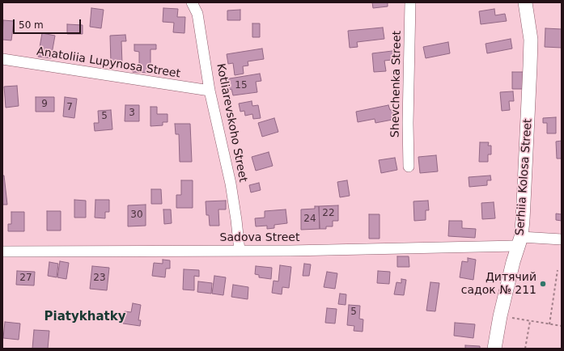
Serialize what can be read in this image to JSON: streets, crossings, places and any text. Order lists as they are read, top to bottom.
{
  "streets": {
    "street": [
      "Anatoliia Lupynosa Street",
      "Shevchenka Street",
      "Kotliarevskoho Street",
      "Serhiia Kolosa Street",
      "Sadova Street"
    ]
  },
  "crossings": [
    ["Anatoliia Lupynosa Street", "Kotliarevskoho Street"],
    ["Kotliarevskoho Street", "Sadova Street"],
    ["Serhiia Kolosa Street", "Sadova Street"]
  ],
  "districts": ["Piatykhatky"],
  "places": ["Дитячий садок № 211"],
  "house_numbers": [
    "15",
    "9",
    "7",
    "3",
    "5",
    "22",
    "30",
    "24",
    "27",
    "23",
    "5"
  ],
  "scale_bar": "50 m"
}
